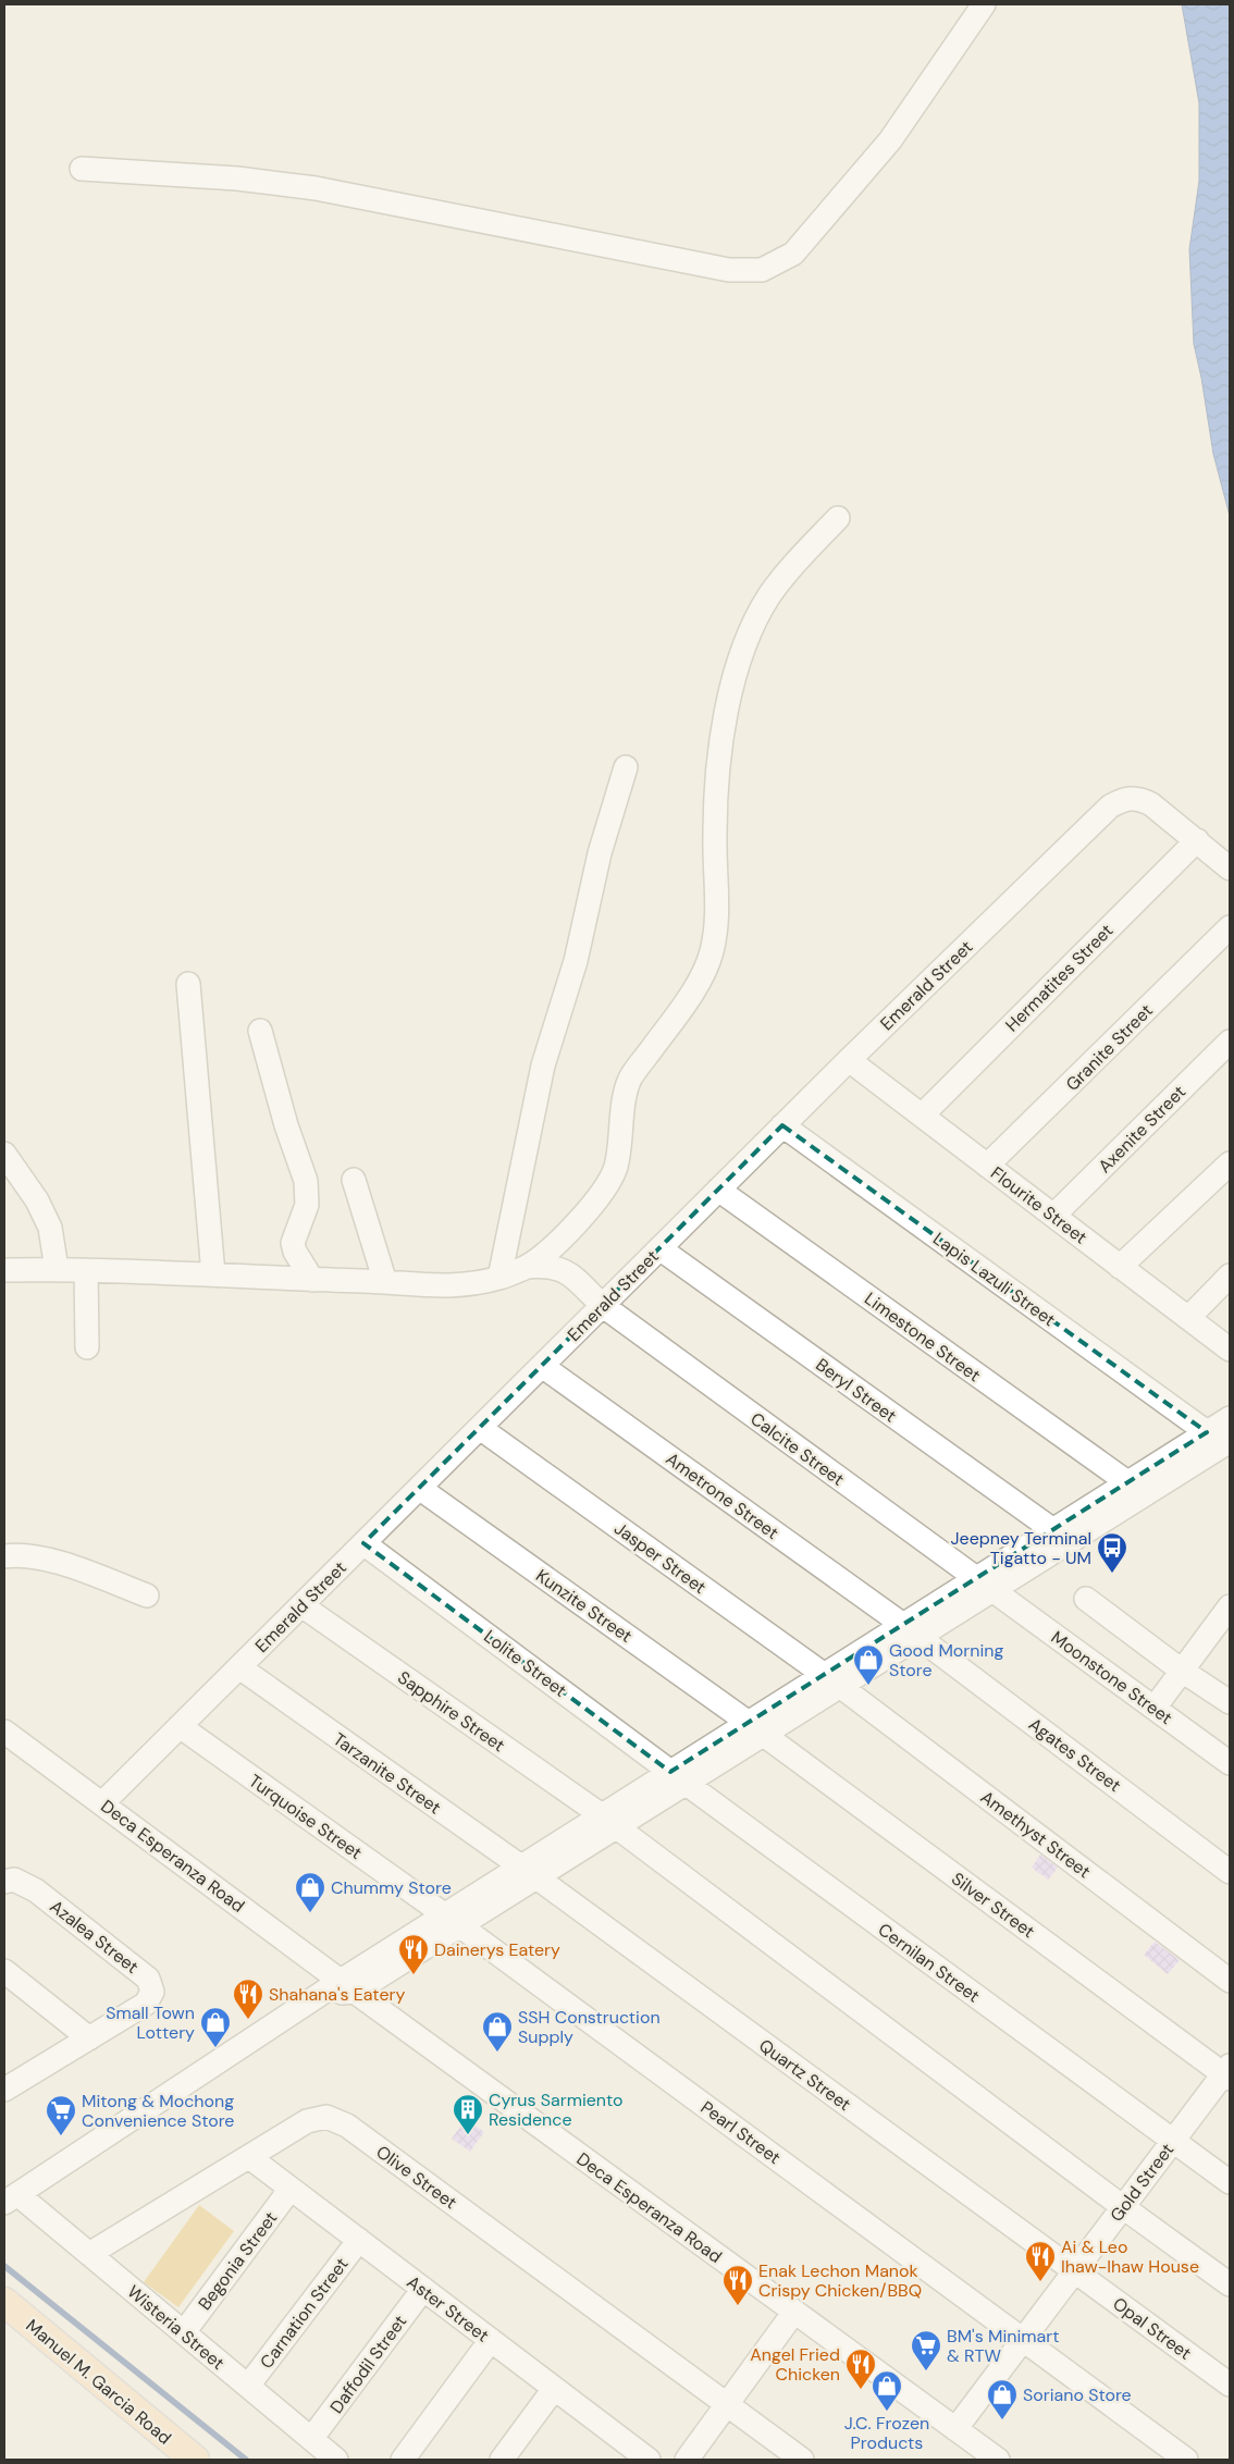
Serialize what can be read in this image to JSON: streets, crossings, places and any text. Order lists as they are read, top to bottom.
{
  "streets": {
    "main road": ["Manuel M. Garcia Road"],
    "street": [
      "Hermatites Street",
      "Emerald Street",
      "Granite Street",
      "Axenite Street",
      "Flourite Street",
      "Lapis Lazuli Street",
      "Limestone Street",
      "Beryl Street",
      "Calcite Street",
      "Ametrone Street",
      "Jasper Street",
      "Kunzite Street",
      "Lolite Street",
      "Moonstone Street",
      "Sapphire Street",
      "Agates Street",
      "Tarzanite Street",
      "Turquoise Street",
      "Amethyst Street",
      "Deca Esperanza Road",
      "Silver Street",
      "Azalea Street",
      "Cernilan Street",
      "Quartz Street",
      "Pearl Street",
      "Olive Street",
      "Gold Street",
      "Begonia Street",
      "Aster Street",
      "Carnation Street",
      "Wisteria Street",
      "Opal Street",
      "Daffodil Street"
    ]
  },
  "crossings": [
    ["Hermatites Street", "Emerald Street"],
    ["Hermatites Street", "Flourite Street"],
    ["Emerald Street", "Flourite Street"],
    ["Emerald Street", "Lapis Lazuli Street"],
    ["Emerald Street", "Limestone Street"],
    ["Emerald Street", "Beryl Street"],
    ["Emerald Street", "Calcite Street"],
    ["Emerald Street", "Ametrone Street"],
    ["Emerald Street", "Jasper Street"],
    ["Emerald Street", "Kunzite Street"],
    ["Emerald Street", "Lolite Street"],
    ["Emerald Street", "Sapphire Street"],
    ["Emerald Street", "Tarzanite Street"],
    ["Emerald Street", "Turquoise Street"],
    ["Emerald Street", "Deca Esperanza Road"],
    ["Granite Street", "Flourite Street"],
    ["Axenite Street", "Flourite Street"],
    ["Calcite Street", "Moonstone Street"],
    ["Ametrone Street", "Agates Street"],
    ["Jasper Street", "Amethyst Street"],
    ["Kunzite Street", "Silver Street"],
    ["Lolite Street", "Cernilan Street"],
    ["Sapphire Street", "Gold Street"],
    ["Tarzanite Street", "Quartz Street"],
    ["Turquoise Street", "Pearl Street"],
    ["Deca Esperanza Road", "Gold Street"],
    ["Silver Street", "Gold Street"],
    ["Cernilan Street", "Gold Street"],
    ["Quartz Street", "Gold Street"],
    ["Quartz Street", "Opal Street"],
    ["Pearl Street", "Gold Street"],
    ["Olive Street", "Aster Street"],
    ["Olive Street", "Wisteria Street"],
    ["Gold Street", "Opal Street"],
    ["Begonia Street", "Aster Street"],
    ["Begonia Street", "Wisteria Street"],
    ["Aster Street", "Carnation Street"],
    ["Aster Street", "Daffodil Street"],
    ["Carnation Street", "Wisteria Street"],
    ["Wisteria Street", "Daffodil Street"]
  ],
  "places": {
    "bus stop": ["Jeepney Terminal Tigatto - UM"],
    "shop": [
      "Good Morning Store",
      "Chummy Store",
      "Small Town Lottery",
      "SSH Construction Supply",
      "J.C. Frozen Products",
      "Soriano Store"
    ],
    "restaurant": [
      "Dainerys Eatery",
      "Shahana's Eatery",
      "Ai & Leo Ihaw-Ihaw House",
      "Enak Lechon Manok Crispy Chicken/BBQ",
      "Angel Fried Chicken"
    ],
    "building": ["Cyrus Sarmiento Residence"],
    "supermarket": ["Mitong & Mochong Convenience Store", "BM's Minimart & RTW"]
  }
}
